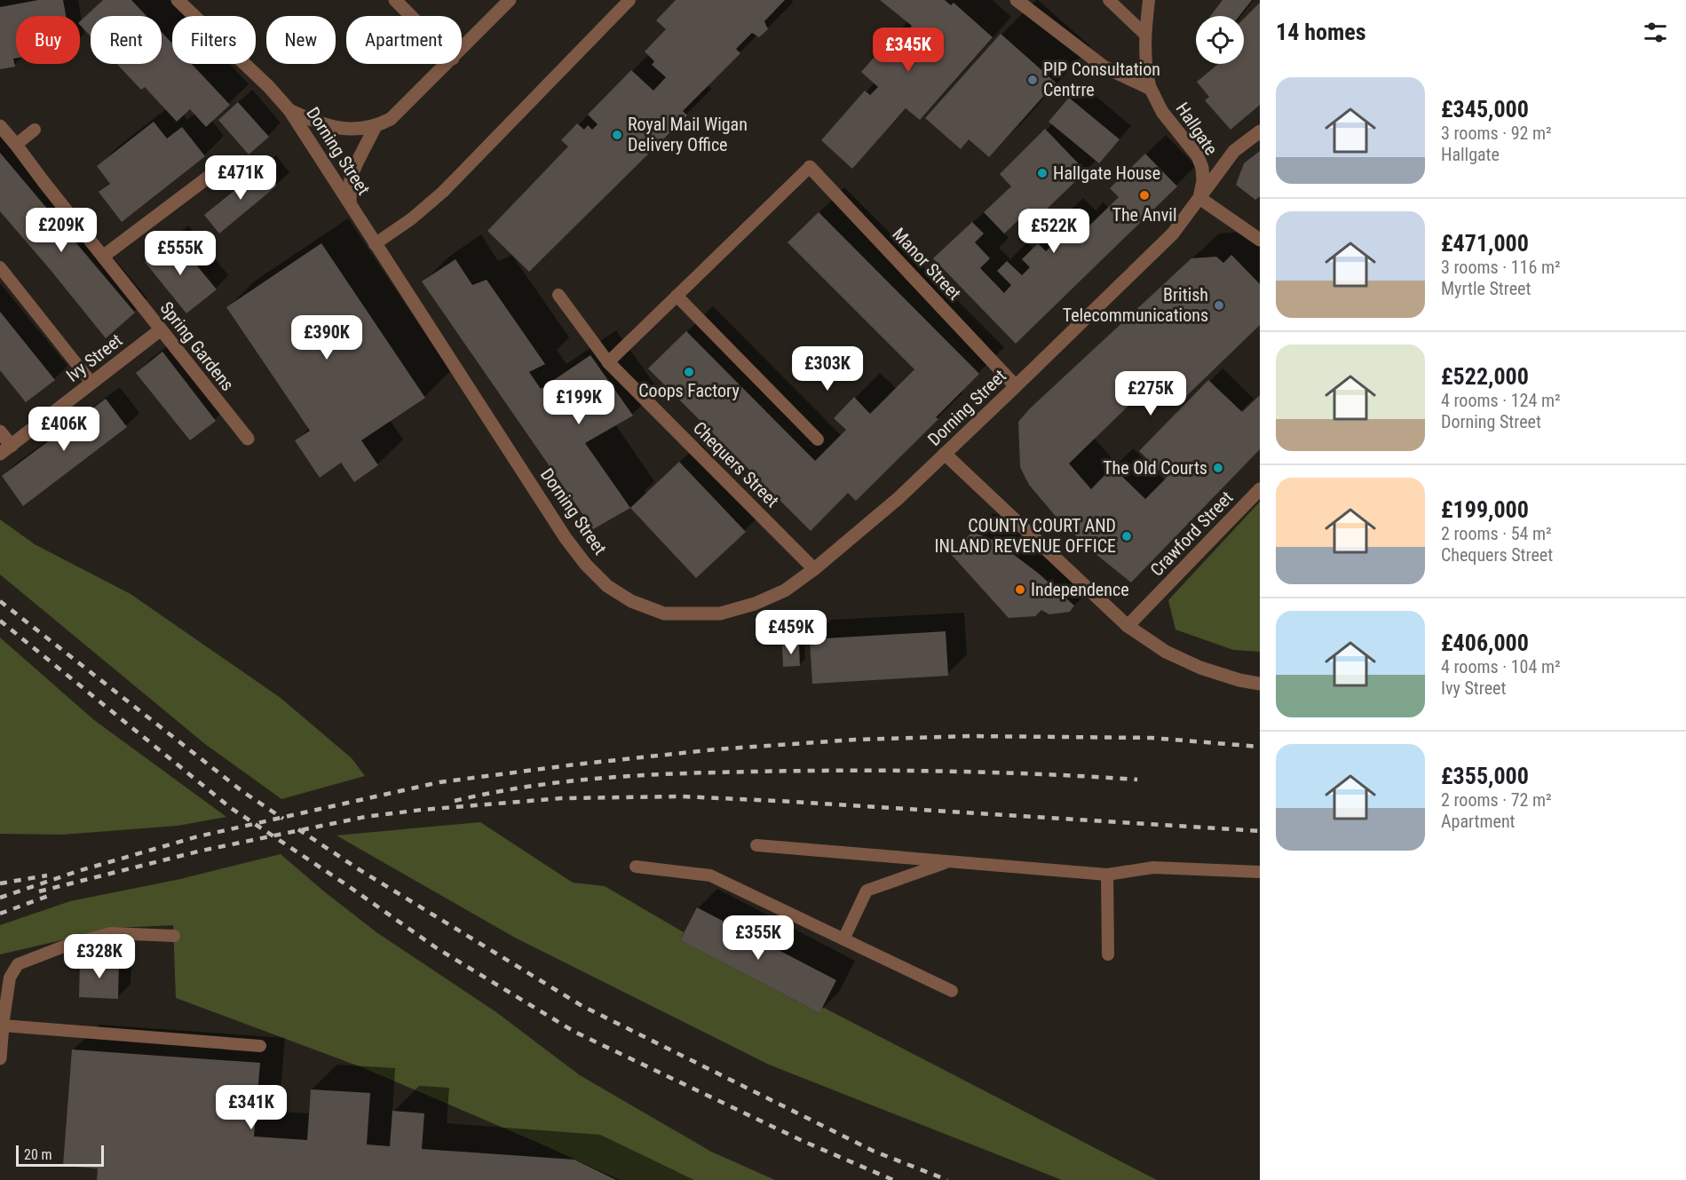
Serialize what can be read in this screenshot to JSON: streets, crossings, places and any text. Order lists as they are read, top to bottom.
{
  "streets": {
    "street": [
      "Hallgate",
      "Dorning Street",
      "Manor Street",
      "Spring Gardens",
      "Ivy Street",
      "Chequers Street",
      "Crawford Street"
    ]
  },
  "crossings": [
    ["Hallgate", "Dorning Street"],
    ["Dorning Street", "Manor Street"],
    ["Dorning Street", "Chequers Street"],
    ["Spring Gardens", "Ivy Street"]
  ],
  "places": [
    "PIP Consultation Centrre",
    "Royal Mail Wigan Delivery Office",
    "Hallgate House",
    "The Anvil",
    "British Telecommunications",
    "Coops Factory",
    "The Old Courts",
    "COUNTY COURT AND INLAND REVENUE OFFICE",
    "Independence"
  ],
  "scale_bar": "20 m",
  "page": {
    "heading": "14 homes",
    "chip": [
      "Buy",
      "Rent",
      "Filters",
      "New",
      "Apartment"
    ],
    "price": [
      "£345K",
      "£471K",
      "£209K",
      "£522K",
      "£555K",
      "£390K",
      "£303K",
      "£275K",
      "£199K",
      "£406K",
      "£459K",
      "£355K",
      "£328K",
      "£341K"
    ],
    "list": [
      {
        "name": "£345,000",
        "note": "3 rooms · 92 m² · Hallgate"
      },
      {
        "name": "£471,000",
        "note": "3 rooms · 116 m² · Myrtle Street"
      },
      {
        "name": "£522,000",
        "note": "4 rooms · 124 m² · Dorning Street"
      },
      {
        "name": "£199,000",
        "note": "2 rooms · 54 m² · Chequers Street"
      },
      {
        "name": "£406,000",
        "note": "4 rooms · 104 m² · Ivy Street"
      },
      {
        "name": "£355,000",
        "note": "2 rooms · 72 m² · Apartment"
      }
    ],
    "scale": "20 m"
  }
}
